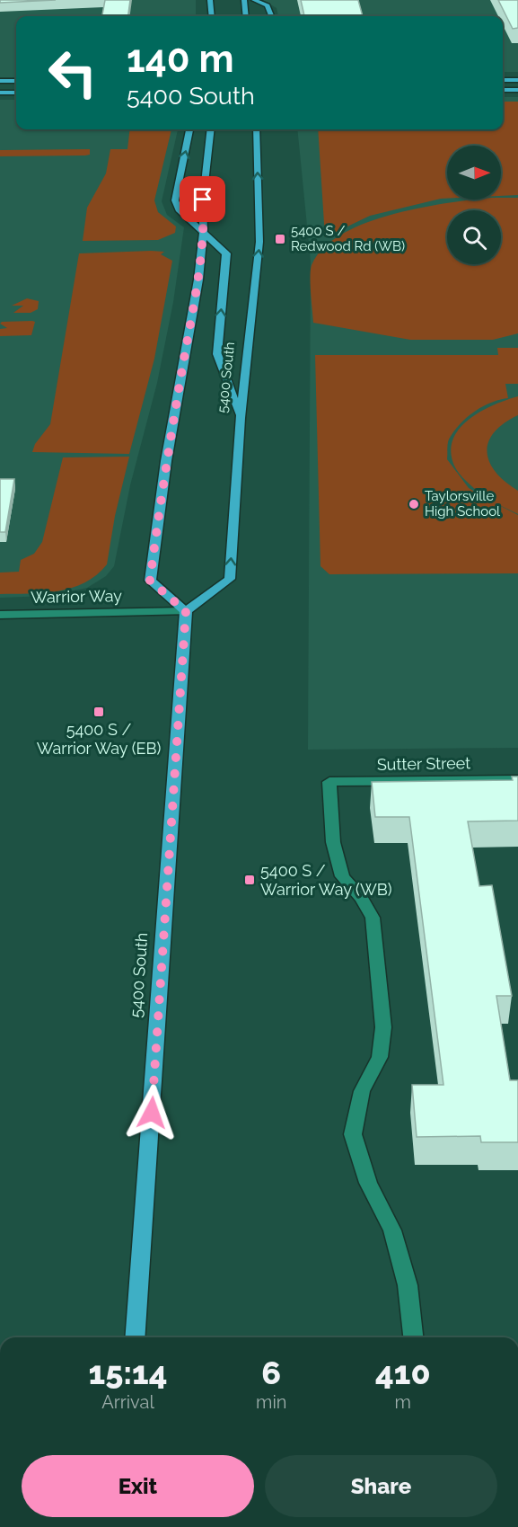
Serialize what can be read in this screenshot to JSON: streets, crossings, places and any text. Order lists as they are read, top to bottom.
{
  "streets": {
    "main road": ["5400 South"],
    "street": ["Warrior Way", "Sutter Street"]
  },
  "crossings": [
    ["5400 South", "Warrior Way"]
  ],
  "places": {
    "transit": ["5400 S / Redwood Rd (WB)", "5400 S / Warrior Way (EB)", "5400 S / Warrior Way (WB)"],
    "other": ["Taylorsville High School"]
  },
  "north": "right",
  "page": {
    "turn": ["140 m", "5400 South"],
    "eta": [
      "15:14",
      "Arrival",
      "6",
      "min",
      "410",
      "m"
    ],
    "buttons": ["Exit", "Share"]
  }
}
